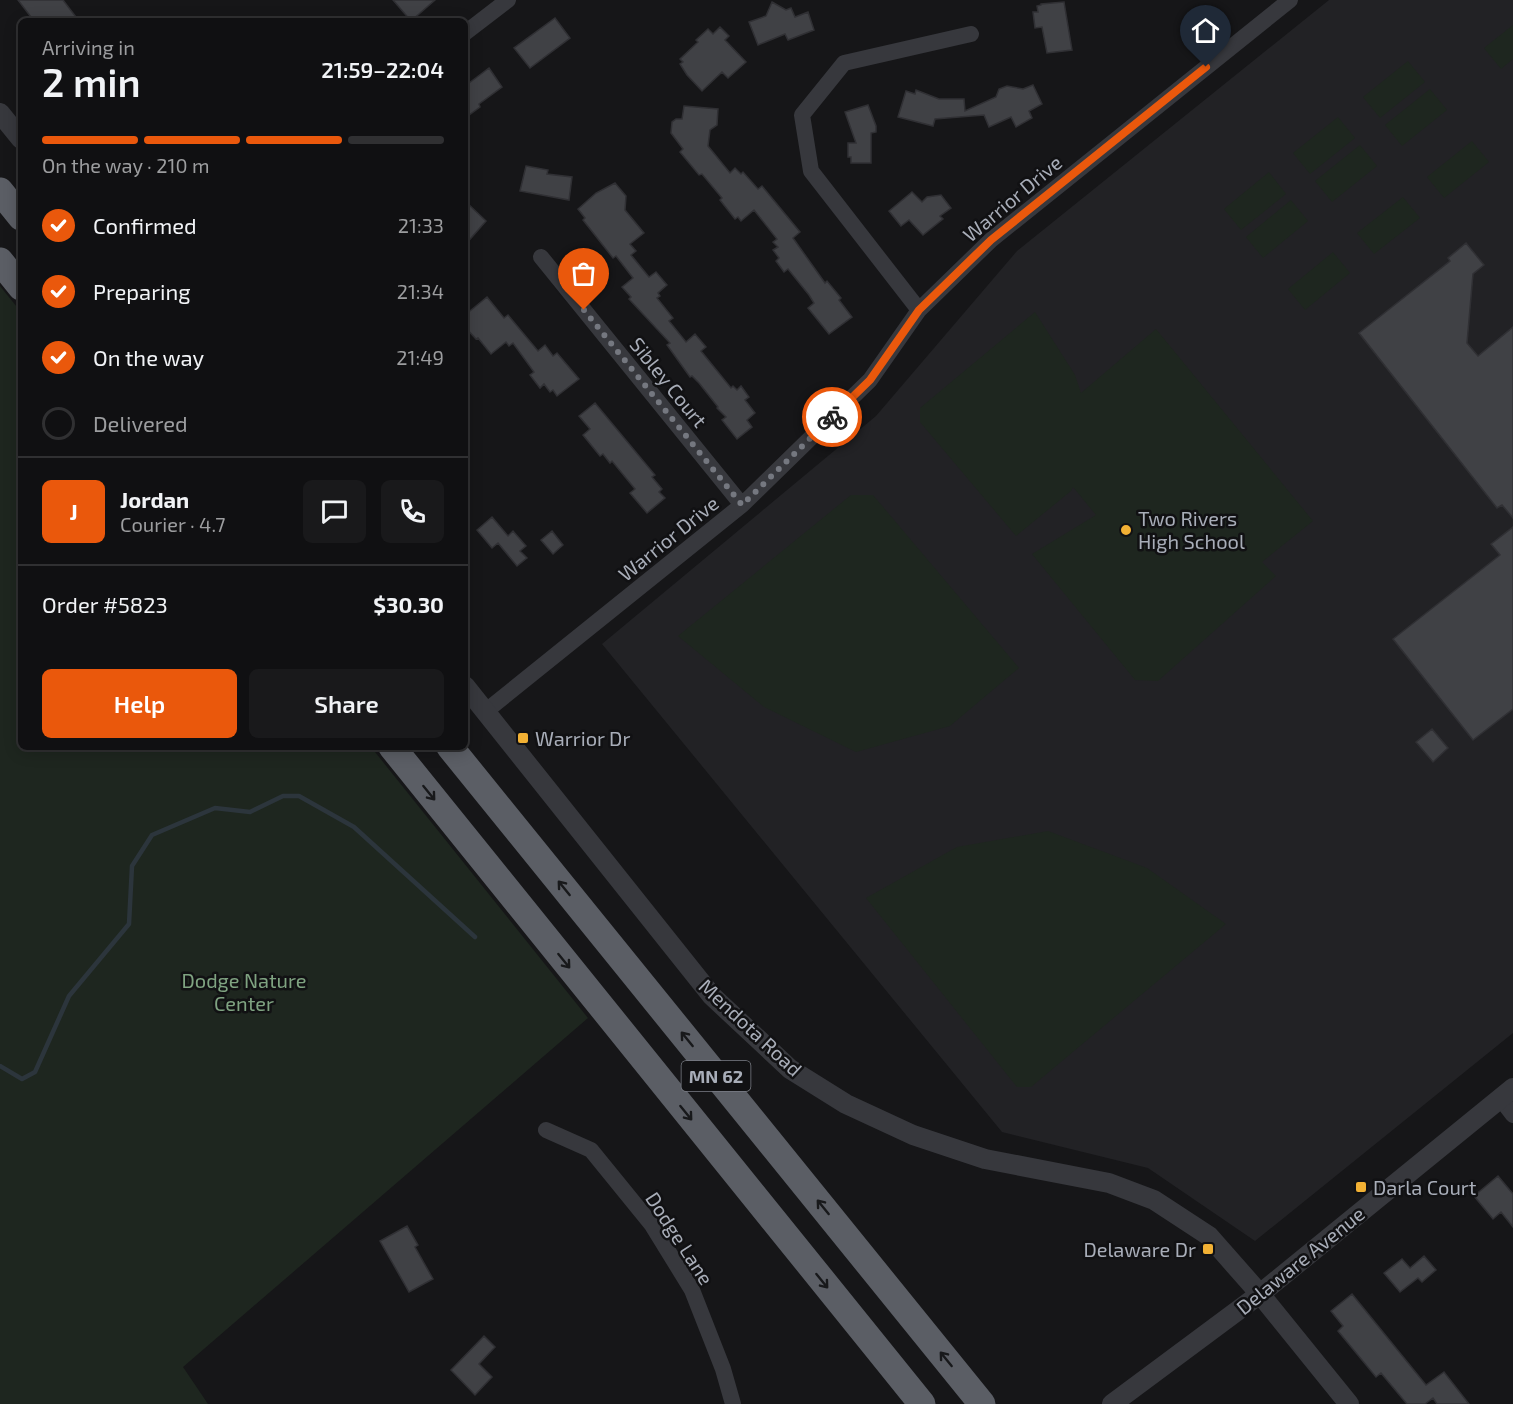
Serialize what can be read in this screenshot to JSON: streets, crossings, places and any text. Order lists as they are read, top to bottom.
{
  "streets": {
    "highway": ["MN 62"],
    "street": [
      "Warrior Drive",
      "Sibley Court",
      "Mendota Road",
      "Dodge Lane",
      "Delaware Avenue"
    ]
  },
  "crossings": [
    ["Warrior Drive", "Sibley Court"],
    ["Warrior Drive", "Mendota Road"],
    ["Mendota Road", "Delaware Avenue"]
  ],
  "parks": ["Dodge Nature Center"],
  "places": {
    "other": ["Two Rivers High School"],
    "transit": ["Warrior Dr", "Darla Court", "Delaware Dr"]
  },
  "page": {
    "heading": ["2 min", "Arriving in", "21:59–22:04"],
    "panel": [
      "Jordan",
      "Courier · 4.7",
      "Order #5823",
      "$30.30"
    ],
    "bar": "On the way · 210 m",
    "list": [
      ["Confirmed", "21:33"],
      ["Preparing", "21:34"],
      ["On the way", "21:49"],
      "Delivered"
    ],
    "round": "J",
    "buttons": ["Help", "Share"]
  }
}
